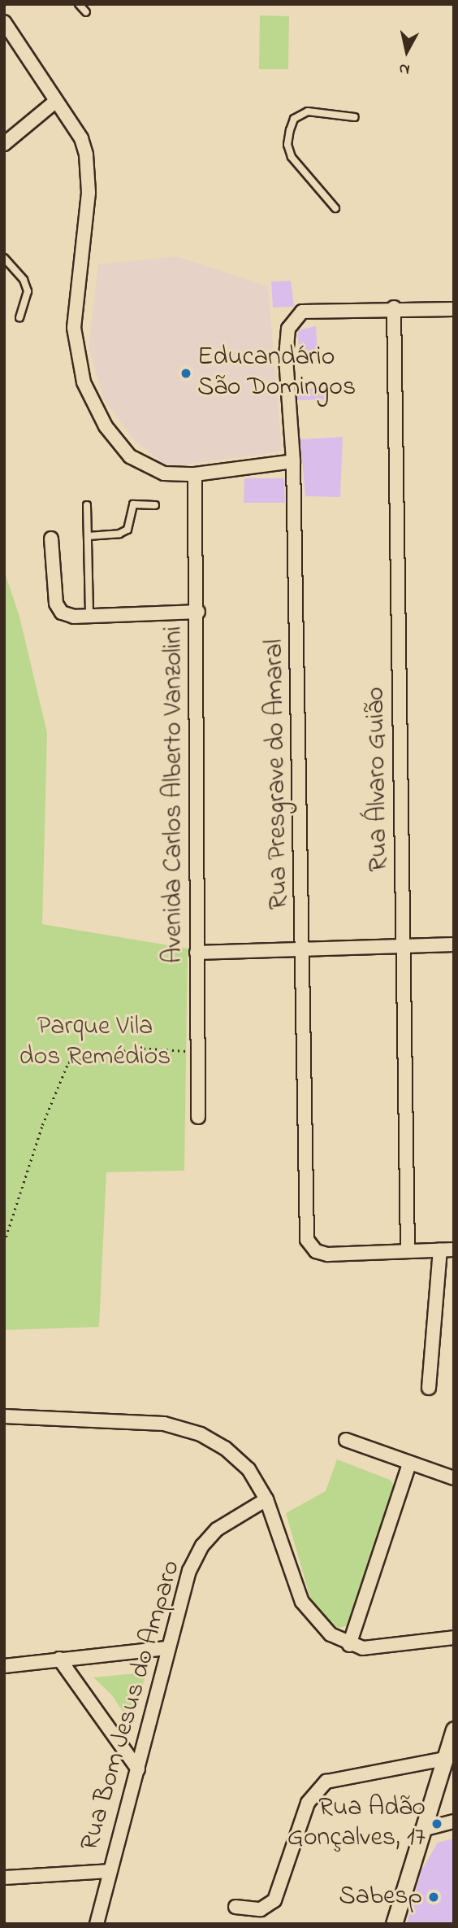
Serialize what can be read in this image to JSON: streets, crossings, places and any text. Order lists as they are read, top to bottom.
{
  "streets": {
    "street": [
      "Rua Presgrave do Amaral",
      "Rua Álvaro Guião",
      "Avenida Carlos Alberto Vanzolini",
      "Rua Bom Jesus do Amparo"
    ]
  },
  "crossings": [
    ["Rua Presgrave do Amaral", "Rua Álvaro Guião"]
  ],
  "parks": ["Parque Vila dos Remédios"],
  "places": ["Educandário São Domingos", "Rua Adão Gonçalves, 17", "Sabesp"],
  "north": "bottom"
}
